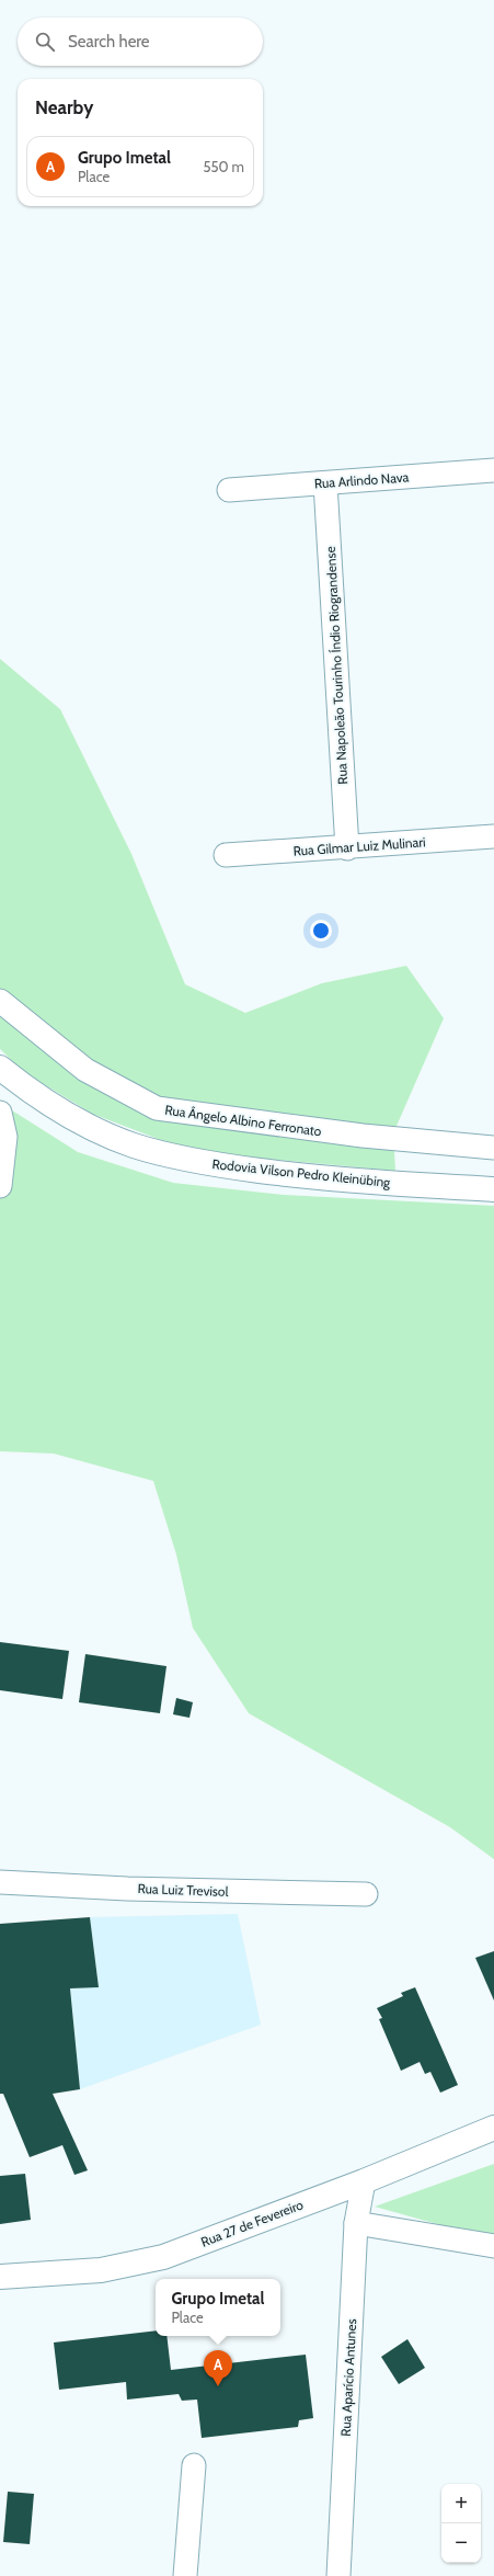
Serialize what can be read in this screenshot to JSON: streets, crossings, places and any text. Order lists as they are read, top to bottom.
{
  "streets": {
    "main road": ["Rodovia Vilson Pedro Kleinübing", "Rua 27 de Fevereiro"],
    "street": [
      "Rua Arlindo Nava",
      "Rua Napoleão Tourinho Índio Riograndense",
      "Rua Gilmar Luiz Mulinari",
      "Rua Ângelo Albino Ferronato",
      "Rua Luiz Trevisol",
      "Rua Aparício Antunes"
    ]
  },
  "crossings": [
    ["Rua Arlindo Nava", "Rua Napoleão Tourinho Índio Riograndense"],
    ["Rua Napoleão Tourinho Índio Riograndense", "Rua Gilmar Luiz Mulinari"],
    ["Rua 27 de Fevereiro", "Rua Aparício Antunes"]
  ],
  "page": {
    "search": "Search here",
    "heading": "Nearby",
    "list": [
      {
        "mark": "A",
        "name": "Grupo Imetal",
        "note": "Place",
        "value": "550 m"
      }
    ],
    "popup": ["Grupo Imetal", "Place"],
    "pins": "A",
    "map_buttons": ["+", "−"]
  }
}
